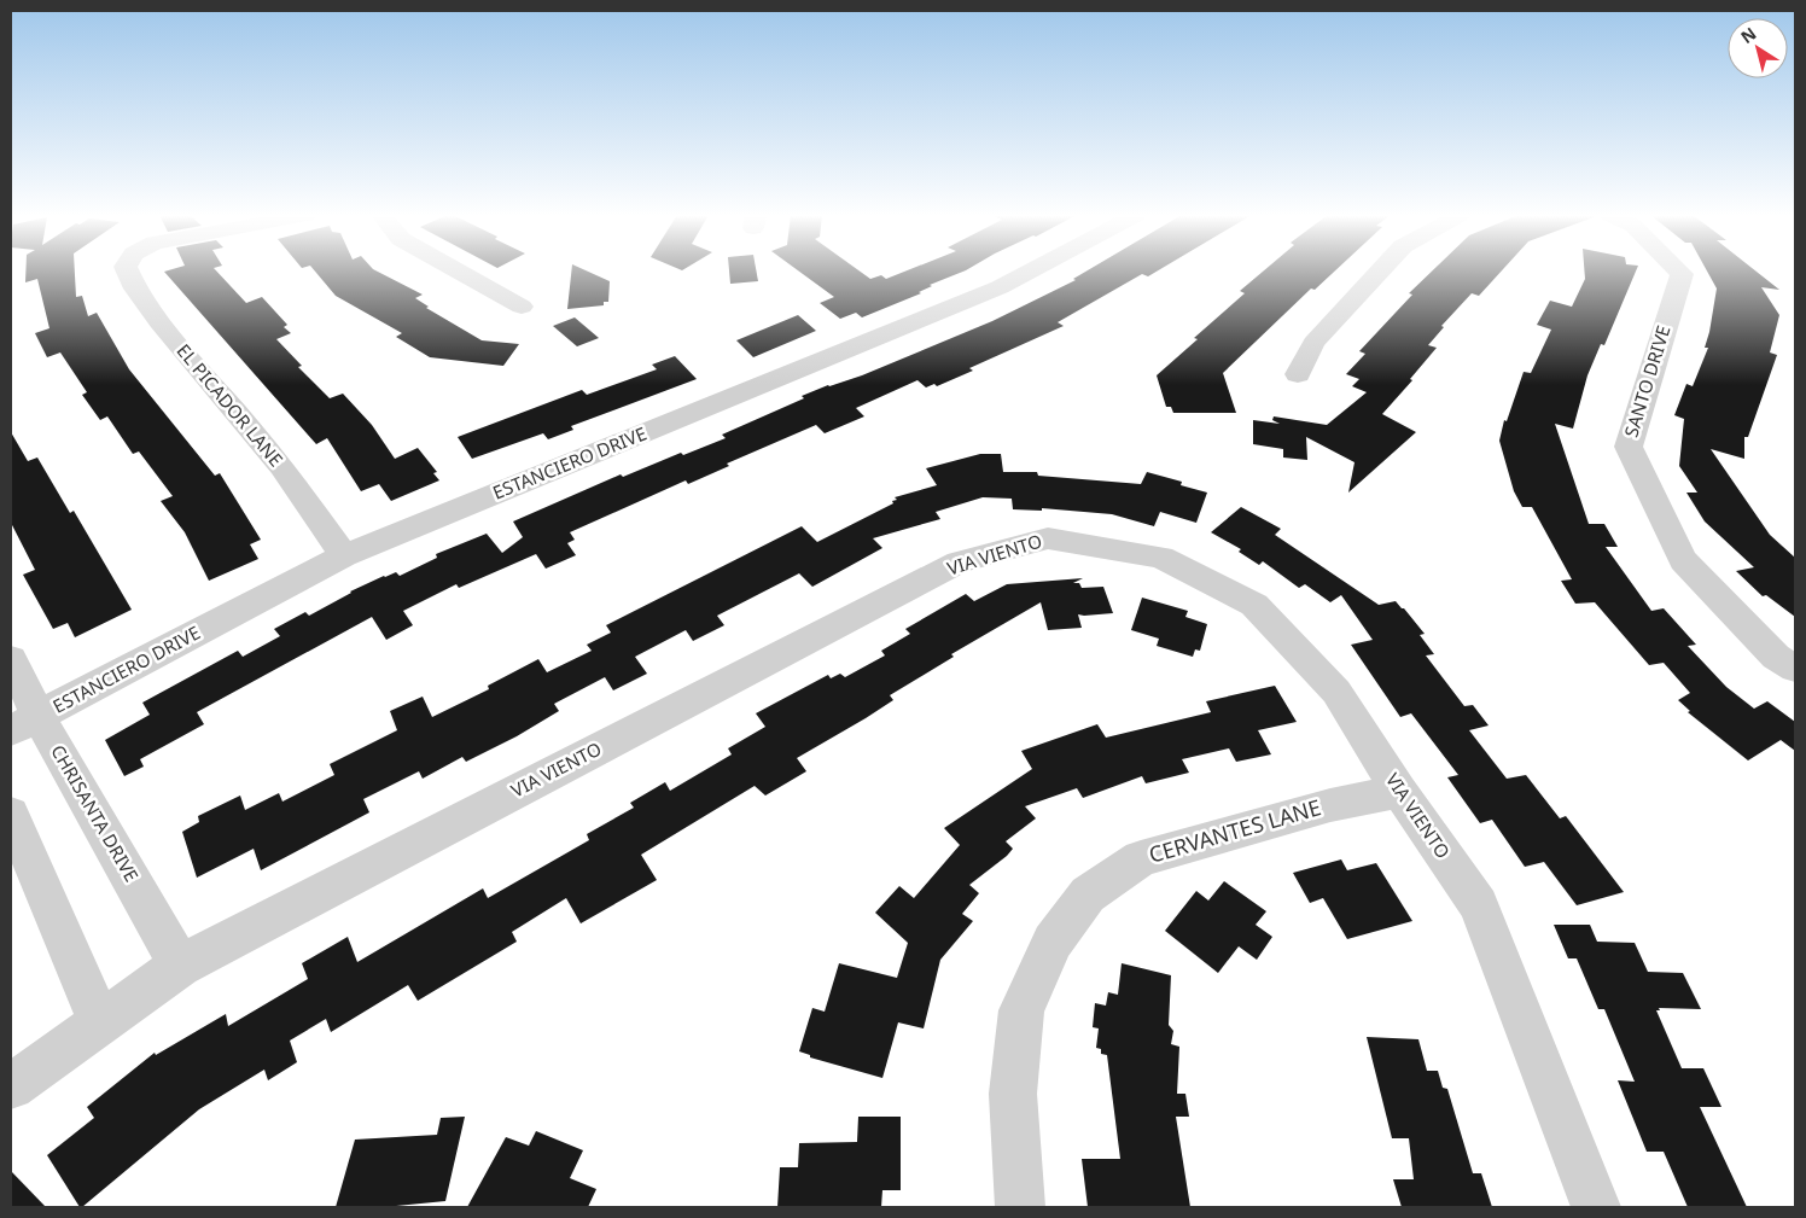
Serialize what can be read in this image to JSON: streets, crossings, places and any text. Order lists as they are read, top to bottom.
{
  "streets": {
    "street": [
      "SANTO DRIVE",
      "EL PICADOR LANE",
      "ESTANCIERO DRIVE",
      "VIA VIENTO",
      "CHRISANTA DRIVE",
      "CERVANTES LANE"
    ]
  },
  "crossings": [
    ["EL PICADOR LANE", "ESTANCIERO DRIVE"],
    ["ESTANCIERO DRIVE", "CHRISANTA DRIVE"],
    ["VIA VIENTO", "CHRISANTA DRIVE"],
    ["VIA VIENTO", "CERVANTES LANE"]
  ],
  "north": "top left"
}
